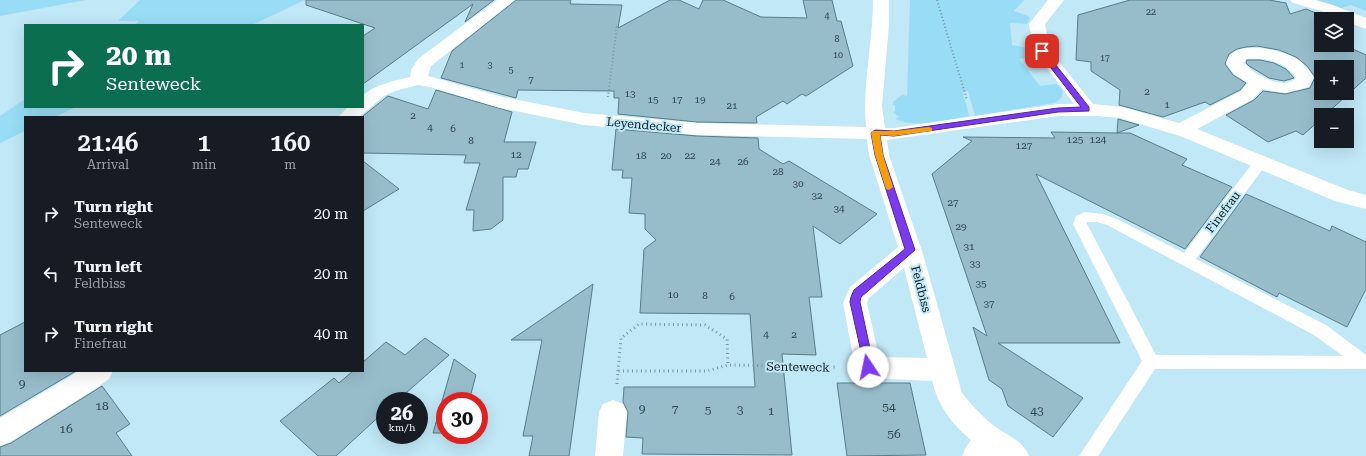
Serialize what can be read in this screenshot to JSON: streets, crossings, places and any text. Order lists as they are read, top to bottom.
{
  "streets": {
    "street": ["Leyendecker", "Feldbiss"],
    "lane": ["Finefrau"],
    "path": ["Senteweck"]
  },
  "crossings": [
    ["Leyendecker", "Feldbiss"]
  ],
  "house_numbers": [
    "22",
    "4",
    "8",
    "10",
    "17",
    "1",
    "3",
    "5",
    "7",
    "2",
    "13",
    "15",
    "17",
    "19",
    "1",
    "21",
    "2",
    "4",
    "6",
    "125",
    "124",
    "8",
    "127",
    "12",
    "18",
    "20",
    "22",
    "24",
    "26",
    "28",
    "30",
    "32",
    "27",
    "34",
    "29",
    "31",
    "33",
    "35",
    "10",
    "8",
    "6",
    "37",
    "4",
    "2",
    "9",
    "18",
    "54",
    "9",
    "7",
    "5",
    "3",
    "1",
    "43",
    "16",
    "56"
  ],
  "page": {
    "map_buttons": ["+", "−"],
    "turn": ["20 m", "Senteweck"],
    "eta": [
      "21:46",
      "Arrival",
      "1",
      "min",
      "160",
      "m"
    ],
    "list": [
      {
        "name": "Turn right",
        "note": "Senteweck",
        "value": "20 m"
      },
      {
        "name": "Turn left",
        "note": "Feldbiss",
        "value": "20 m"
      },
      {
        "name": "Turn right",
        "note": "Finefrau",
        "value": "40 m"
      }
    ],
    "speed": "26 km/h",
    "limit": "30"
  }
}
